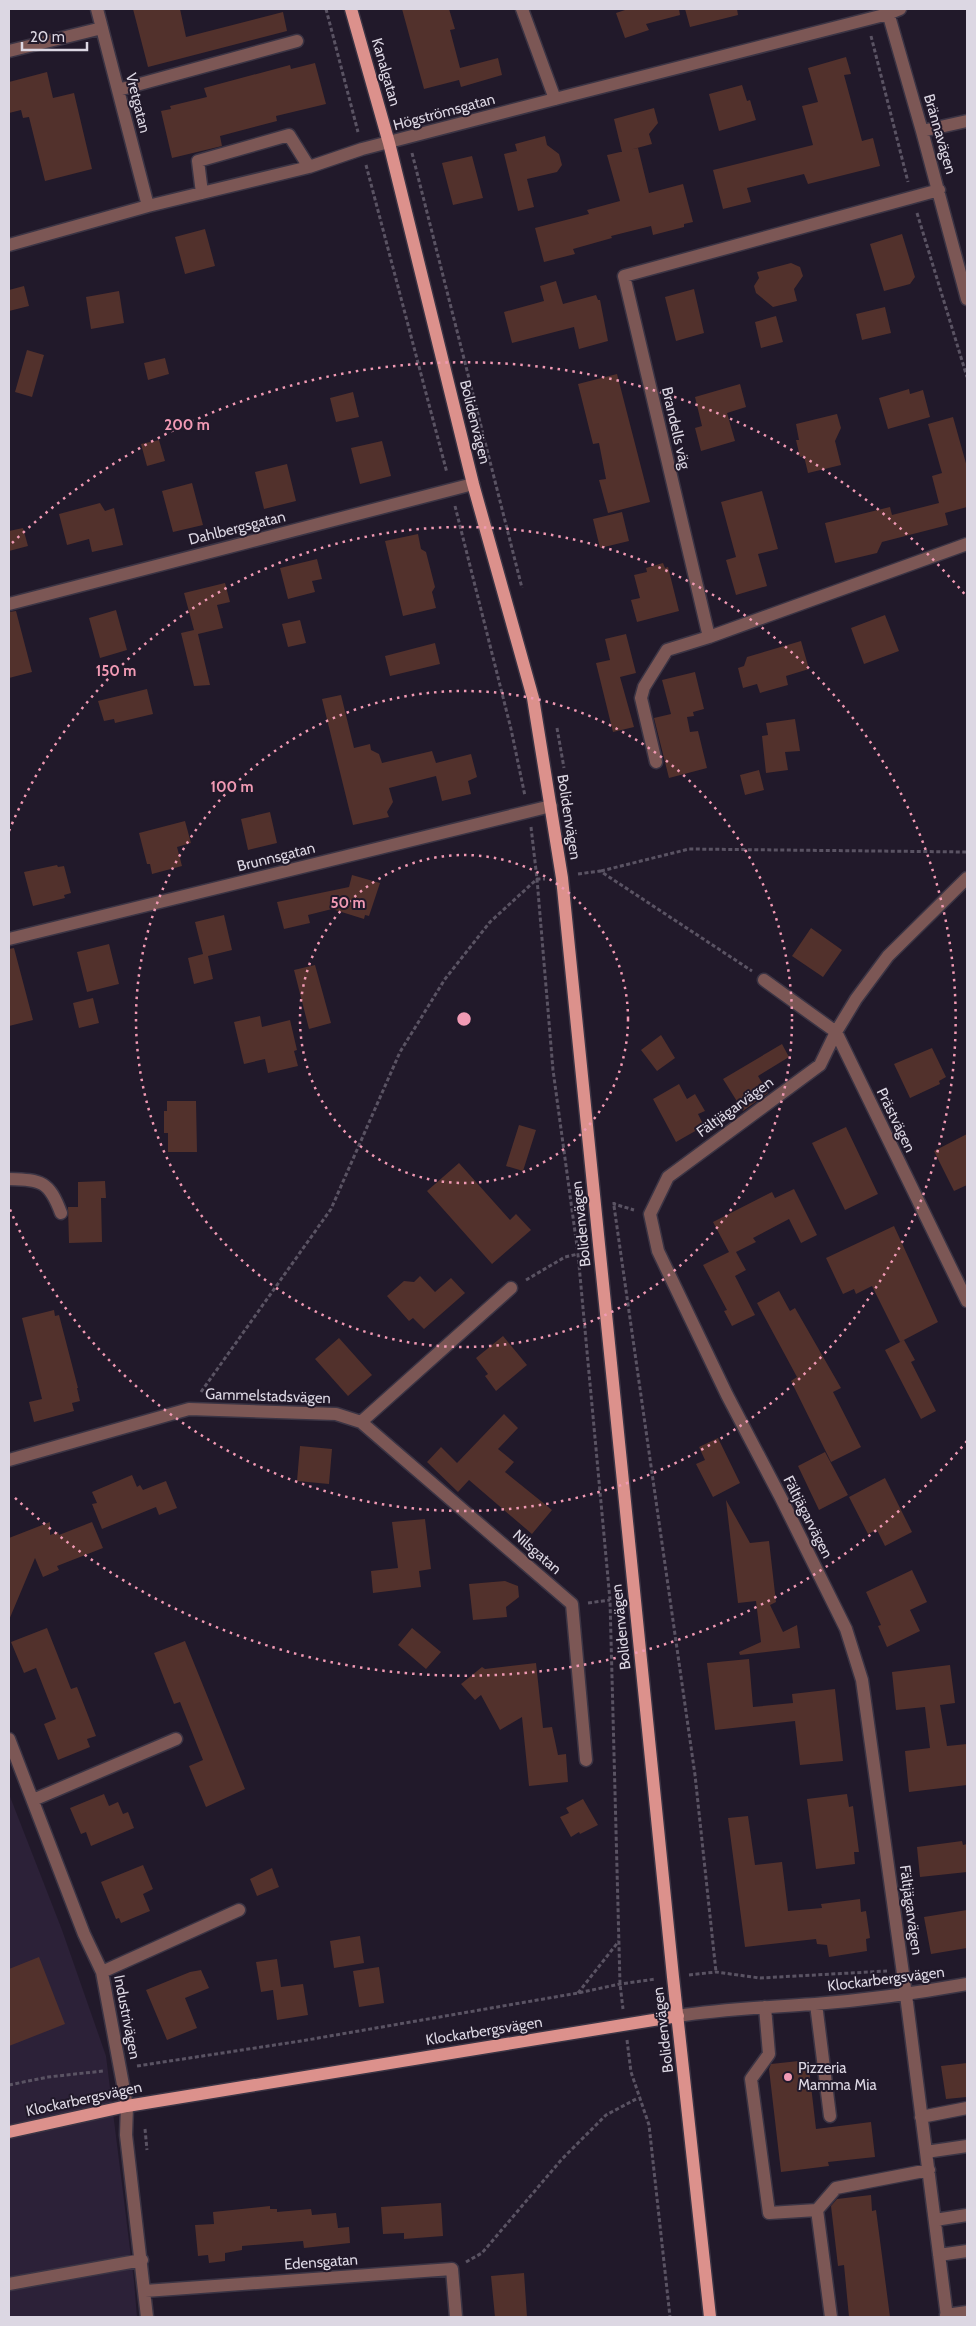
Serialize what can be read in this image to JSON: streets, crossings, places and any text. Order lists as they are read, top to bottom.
{
  "streets": {
    "main road": ["Kanalgatan", "Bolidenvägen", "Klockarbergsvägen"],
    "street": [
      "Vretgatan",
      "Högströmsgatan",
      "Brännavägen",
      "Brandells väg",
      "Dahlbergsgatan",
      "Brunnsgatan",
      "Fältjägarvägen",
      "Prästvägen",
      "Gammelstadsvägen",
      "Nilsgatan",
      "Industrivägen",
      "Edensgatan"
    ]
  },
  "crossings": [
    ["Kanalgatan", "Högströmsgatan"],
    ["Kanalgatan", "Bolidenvägen"],
    ["Vretgatan", "Högströmsgatan"],
    ["Högströmsgatan", "Brännavägen"],
    ["Högströmsgatan", "Bolidenvägen"],
    ["Brännavägen", "Brandells väg"],
    ["Bolidenvägen", "Dahlbergsgatan"],
    ["Bolidenvägen", "Brunnsgatan"],
    ["Bolidenvägen", "Klockarbergsvägen"],
    ["Fältjägarvägen", "Prästvägen"],
    ["Fältjägarvägen", "Klockarbergsvägen"],
    ["Gammelstadsvägen", "Nilsgatan"],
    ["Klockarbergsvägen", "Industrivägen"],
    ["Industrivägen", "Edensgatan"]
  ],
  "places": ["Pizzeria Mamma Mia"],
  "scale_bar": "20 m",
  "rings": [
    "200 m",
    "150 m",
    "100 m",
    "50 m"
  ]
}
